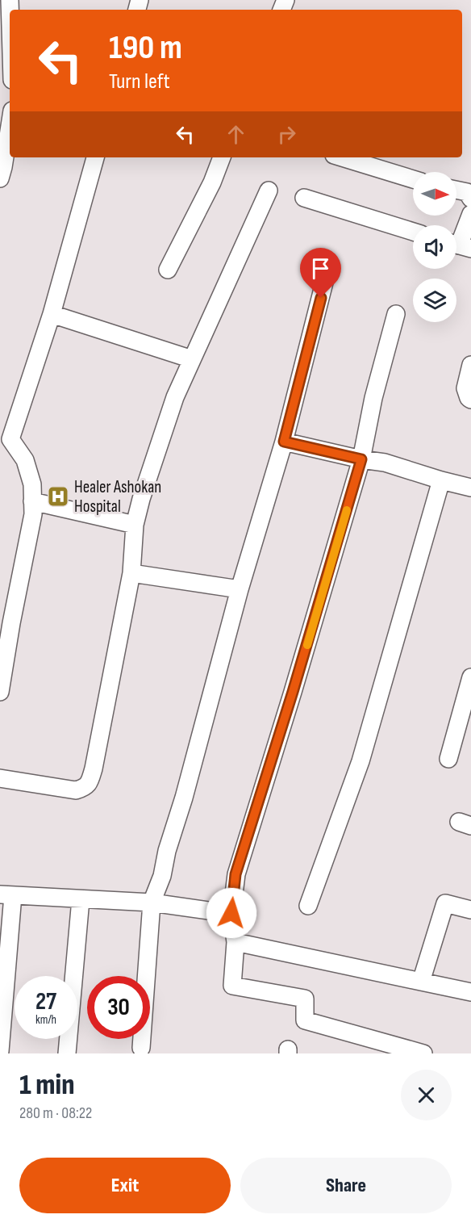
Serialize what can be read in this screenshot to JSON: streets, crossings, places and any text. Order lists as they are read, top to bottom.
{
  "places": {
    "hospital": ["Healer Ashokan Hospital"]
  },
  "north": "right",
  "page": {
    "turn": ["190 m", "Turn left"],
    "speed": "27 km/h",
    "limit": "30",
    "heading": ["1 min", "280 m · 08:22"],
    "buttons": ["Exit", "Share"]
  }
}
